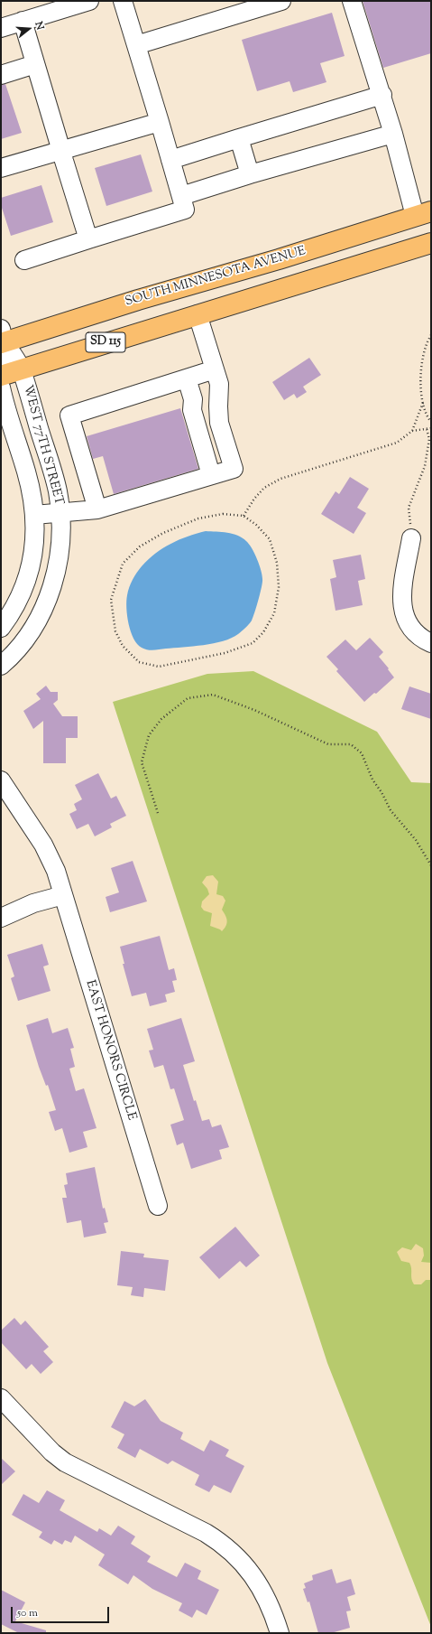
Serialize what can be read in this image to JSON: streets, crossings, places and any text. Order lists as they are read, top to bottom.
{
  "streets": {
    "main road": ["SOUTH MINNESOTA AVENUE", "SD 115"],
    "street": ["WEST 77TH STREET", "EAST HONORS CIRCLE"]
  },
  "crossings": [
    ["SOUTH MINNESOTA AVENUE", "WEST 77TH STREET"],
    ["SD 115", "WEST 77TH STREET"]
  ],
  "scale_bar": "50 m",
  "north": "right"
}
